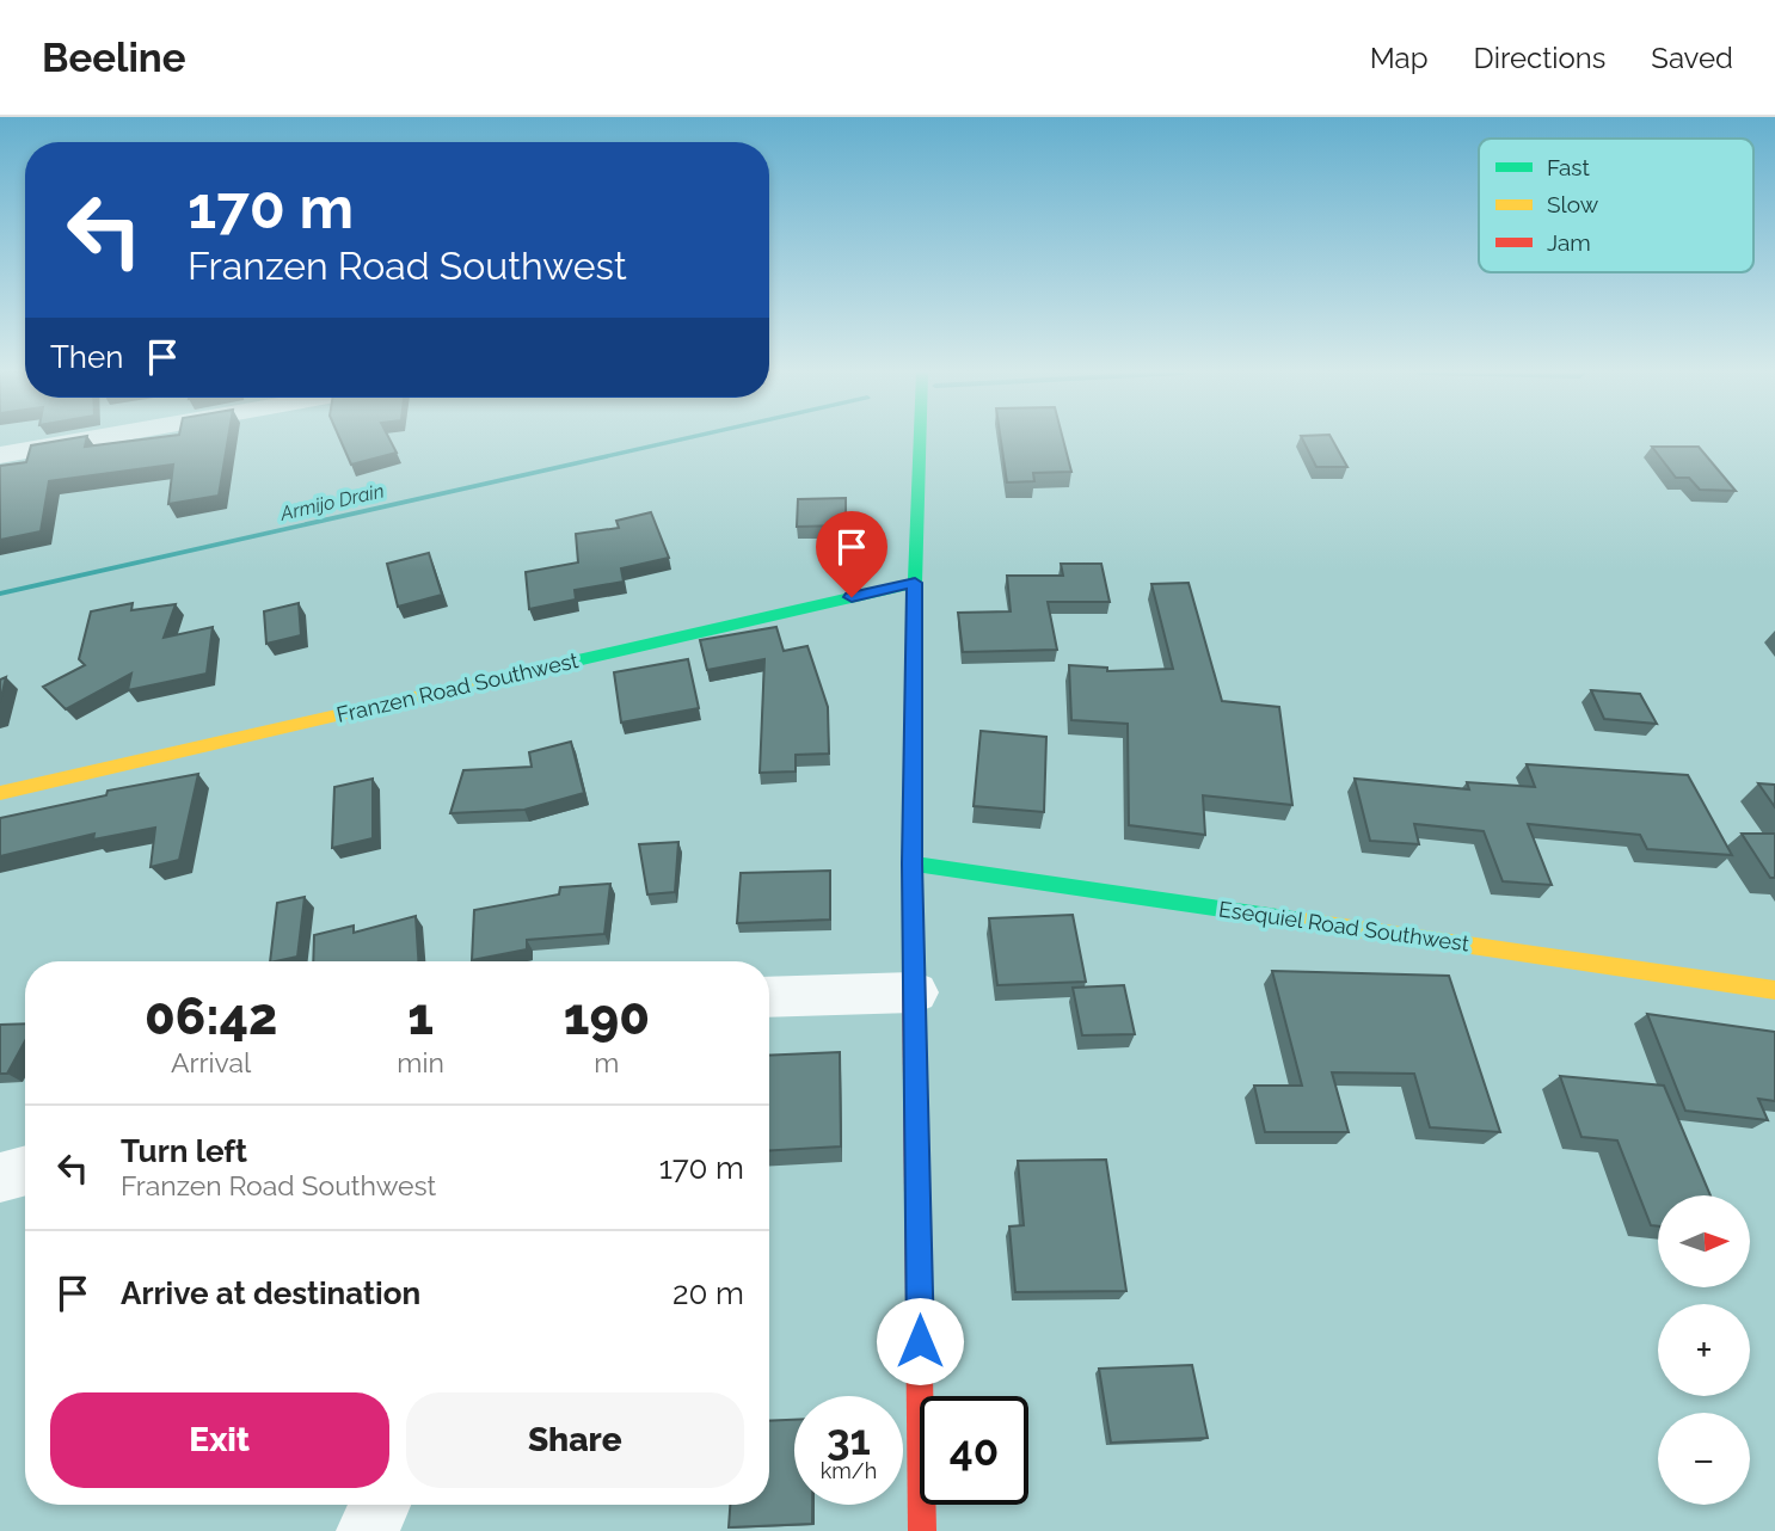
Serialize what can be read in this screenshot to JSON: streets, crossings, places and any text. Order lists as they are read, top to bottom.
{
  "streets": {
    "street": ["Franzen Road Southwest", "Esequiel Road Southwest"]
  },
  "water": ["Armijo Drain"],
  "legend": ["Fast", "Slow", "Jam"],
  "north": "right",
  "page": {
    "header": "Beeline",
    "nav": ["Map", "Directions", "Saved"],
    "turn": ["170 m", "Franzen Road Southwest"],
    "then": "Then",
    "eta": [
      "06:42",
      "Arrival",
      "1",
      "min",
      "190",
      "m"
    ],
    "list": [
      {
        "name": "Turn left",
        "note": "Franzen Road Southwest",
        "value": "170 m"
      },
      {
        "name": "Arrive at destination",
        "value": "20 m"
      }
    ],
    "map_buttons": ["+", "−"],
    "buttons": ["Exit", "Share"],
    "speed": "31 km/h",
    "limit": "40"
  }
}
